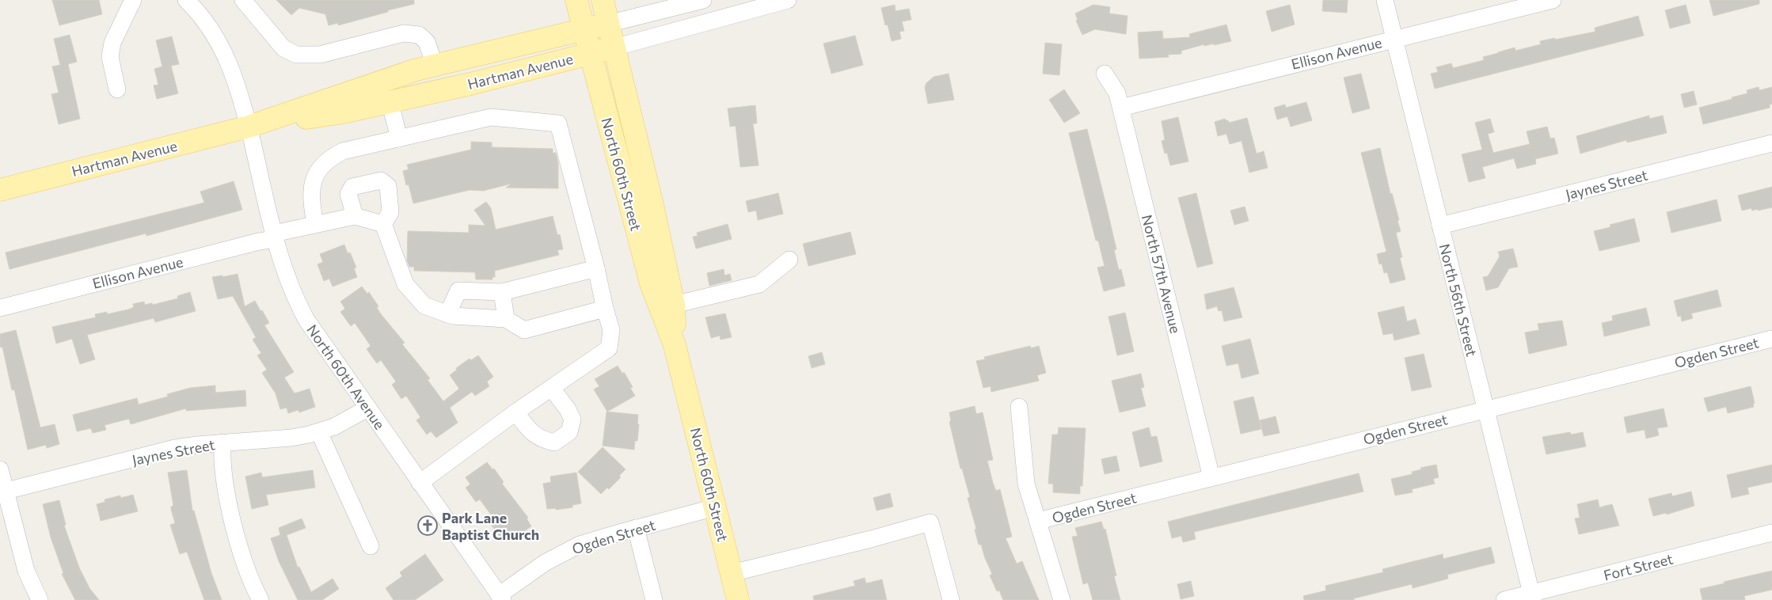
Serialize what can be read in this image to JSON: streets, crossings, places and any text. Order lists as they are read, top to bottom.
{
  "streets": {
    "main road": ["Hartman Avenue", "North 60th Street"],
    "street": [
      "Ellison Avenue",
      "Jaynes Street",
      "North 57th Avenue",
      "North 56th Street",
      "Ogden Street",
      "North 60th Avenue",
      "Fort Street"
    ]
  },
  "crossings": [
    ["Ellison Avenue", "North 57th Avenue"],
    ["Ellison Avenue", "North 56th Street"],
    ["Ellison Avenue", "North 60th Avenue"],
    ["Hartman Avenue", "North 60th Street"],
    ["Hartman Avenue", "North 60th Avenue"],
    ["North 60th Street", "Ogden Street"],
    ["Jaynes Street", "North 56th Street"],
    ["Jaynes Street", "North 60th Avenue"],
    ["North 57th Avenue", "Ogden Street"],
    ["North 56th Street", "Ogden Street"],
    ["North 56th Street", "Fort Street"],
    ["Ogden Street", "North 60th Avenue"]
  ],
  "places": {
    "church": ["Park Lane Baptist Church"]
  }
}
